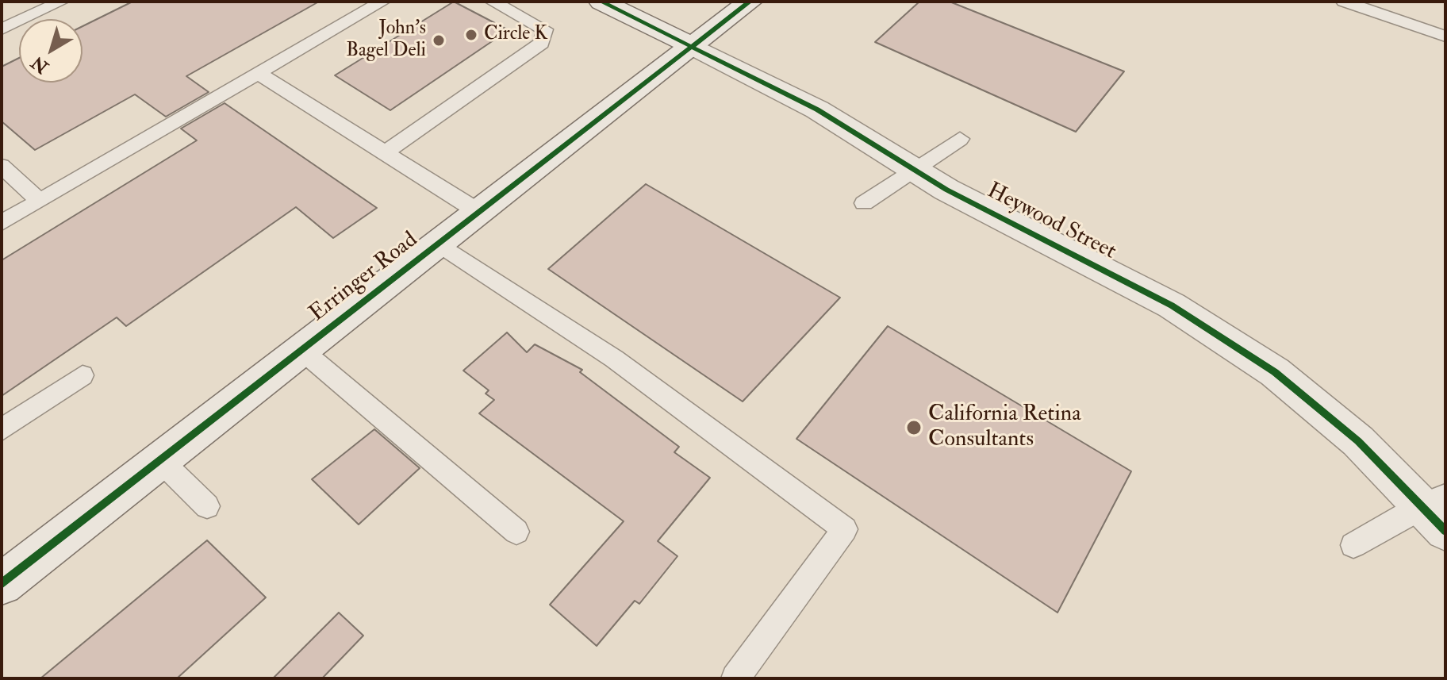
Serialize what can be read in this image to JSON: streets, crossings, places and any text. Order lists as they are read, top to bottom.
{
  "streets": {
    "street": ["Heywood Street", "Erringer Road"]
  },
  "crossings": [
    ["Heywood Street", "Erringer Road"]
  ],
  "places": ["Circle K", "John's Bagel Deli", "California Retina Consultants"],
  "north": "bottom left"
}
